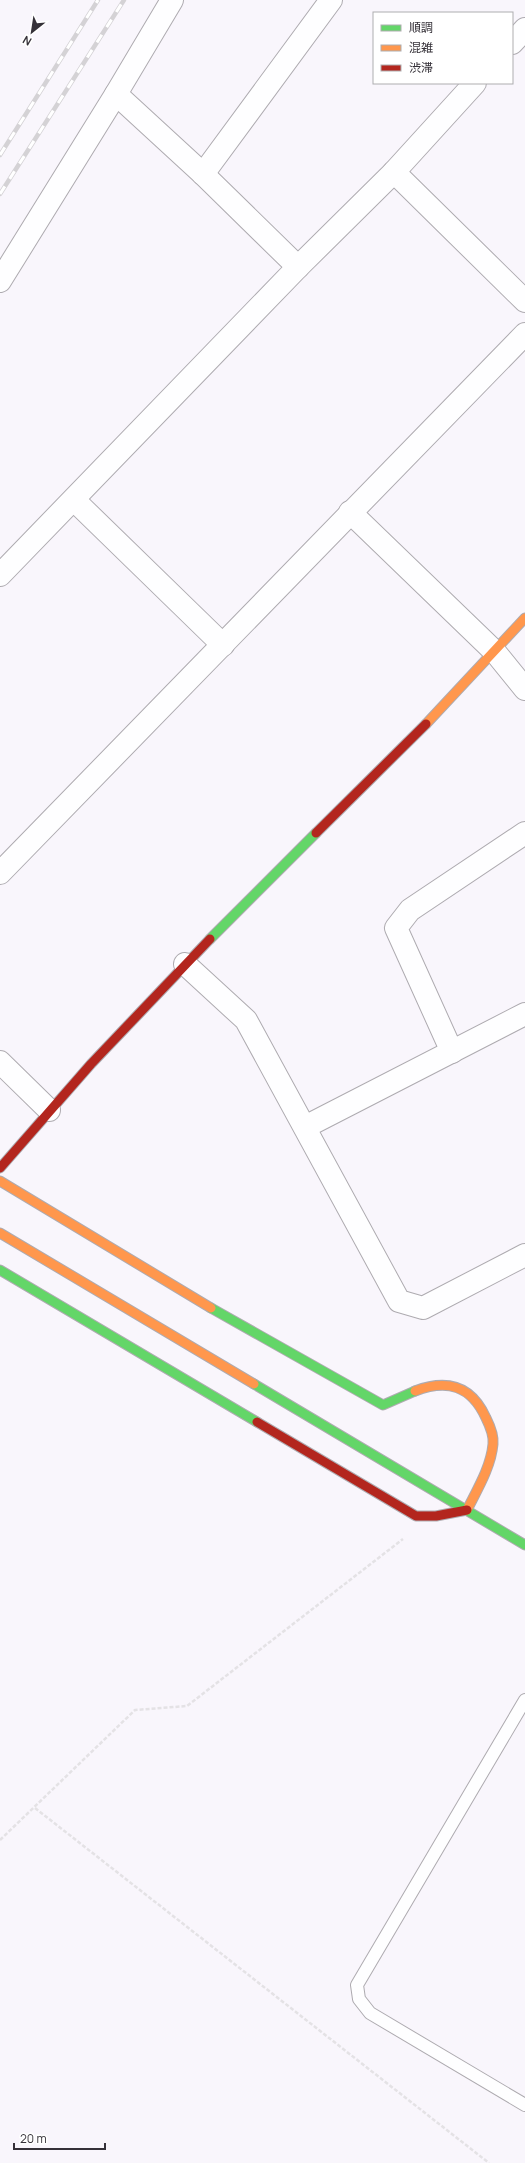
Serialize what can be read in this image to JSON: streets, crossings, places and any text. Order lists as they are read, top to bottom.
{
  "legend": ["順調", "混雑", "渋滞"],
  "scale_bar": "20 m",
  "north": "bottom left"
}
